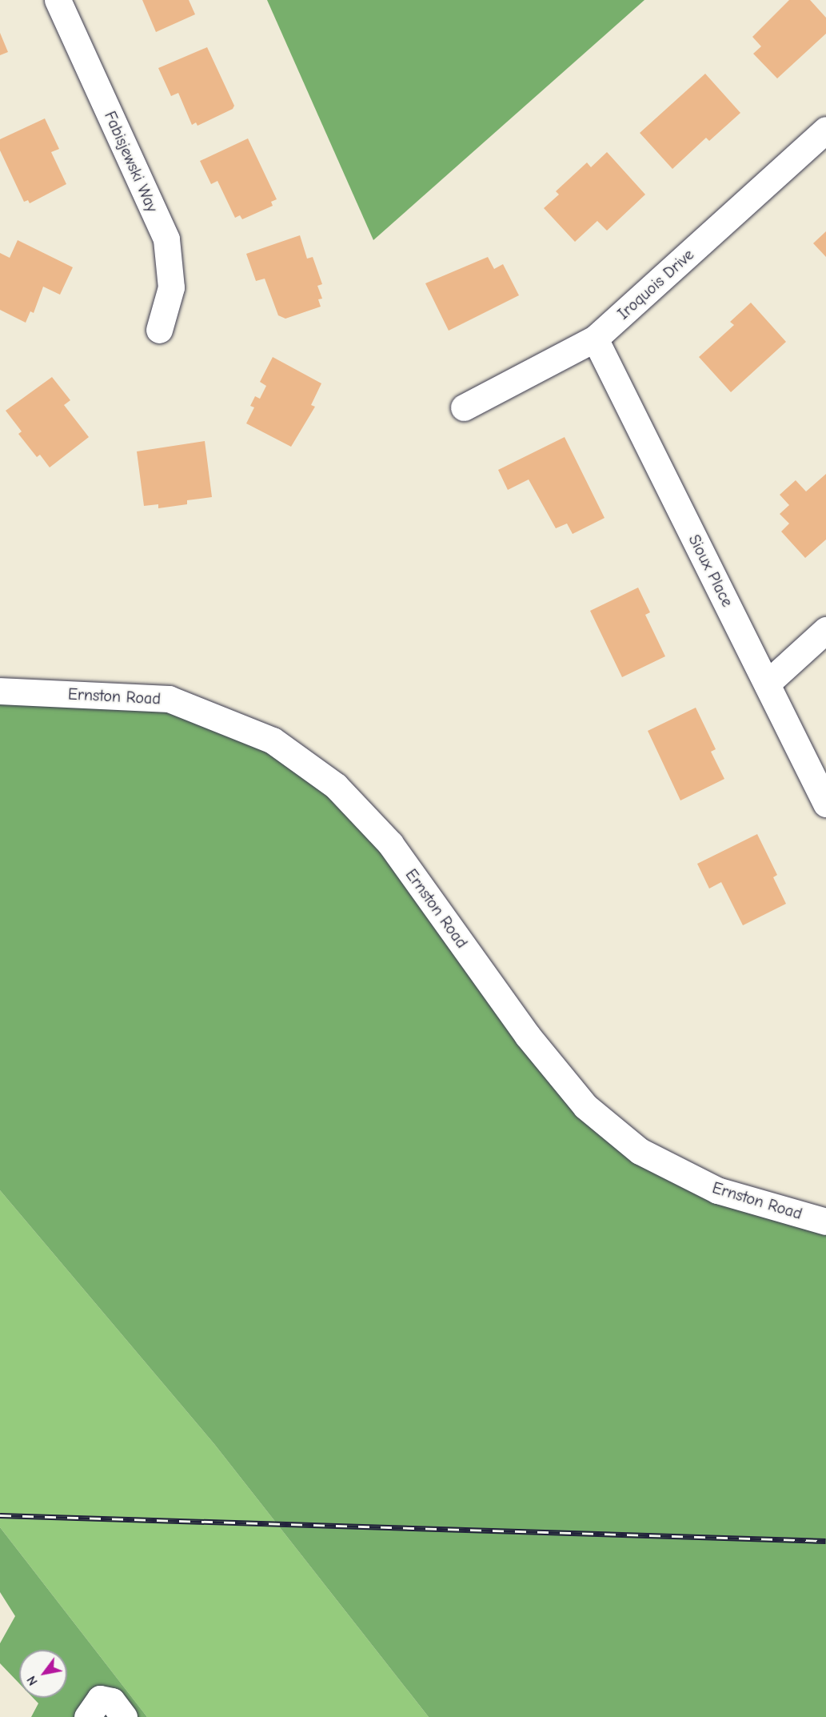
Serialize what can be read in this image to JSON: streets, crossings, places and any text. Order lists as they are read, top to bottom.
{
  "streets": {
    "street": [
      "Fabisjewski Way",
      "Iroquois Drive",
      "Sioux Place",
      "Ernston Road"
    ]
  },
  "crossings": [
    ["Iroquois Drive", "Sioux Place"]
  ],
  "north": "bottom left"
}
